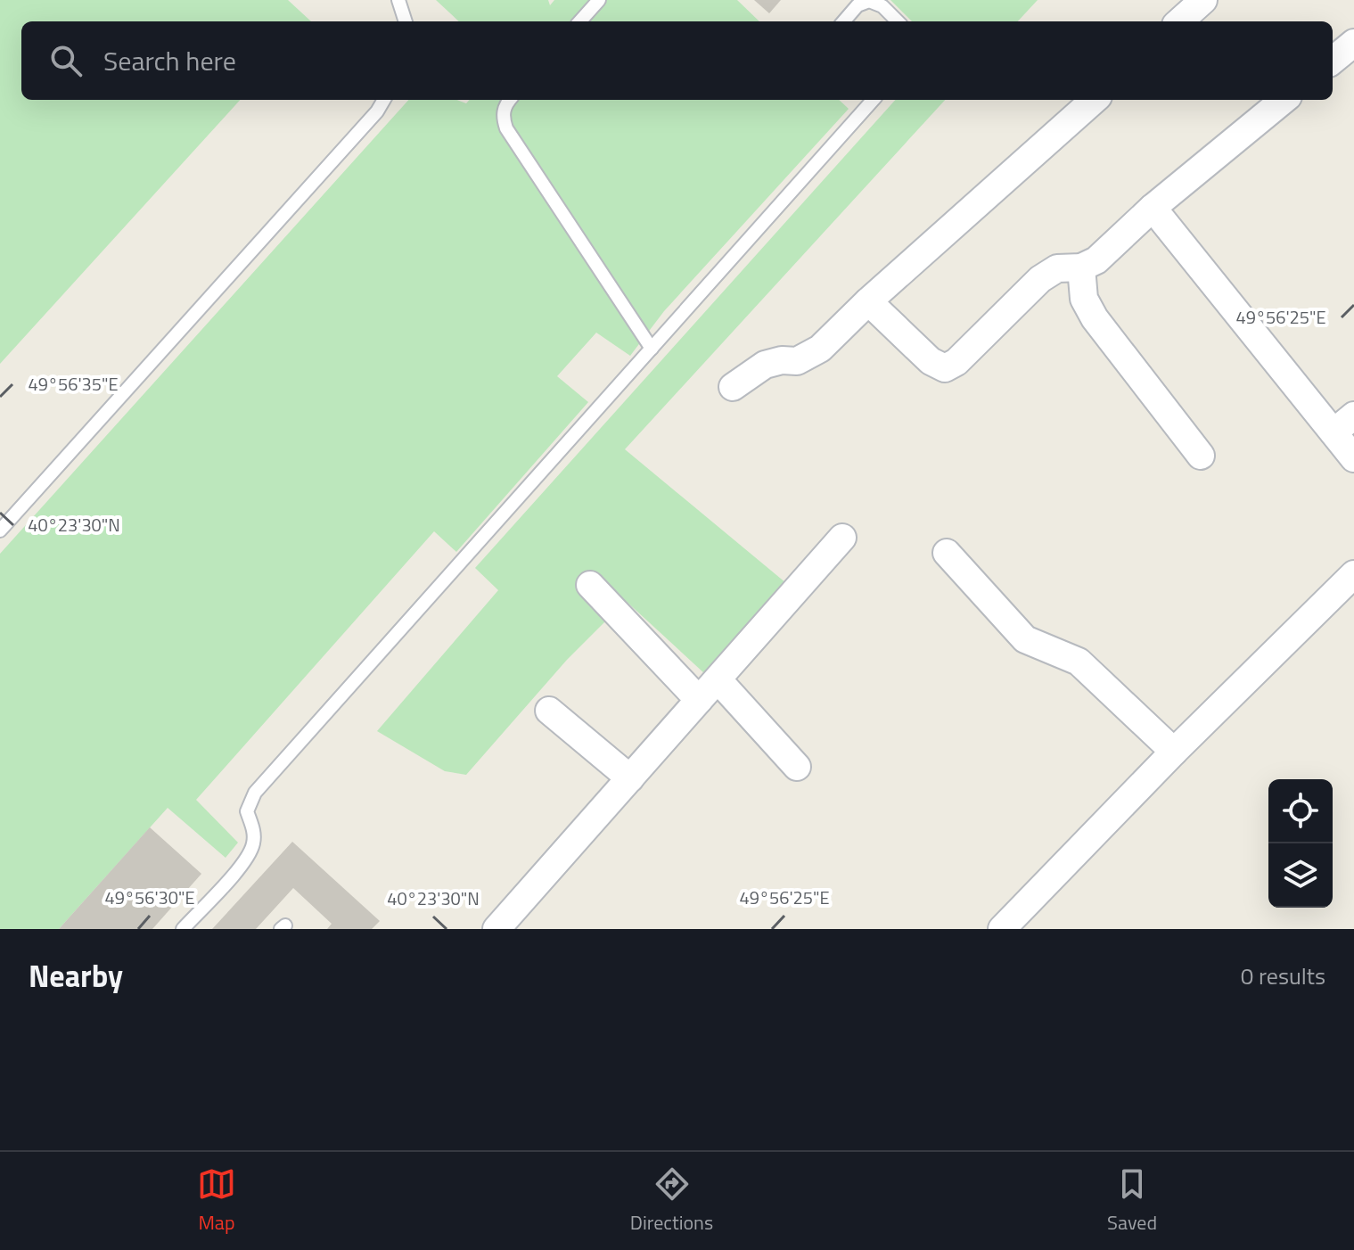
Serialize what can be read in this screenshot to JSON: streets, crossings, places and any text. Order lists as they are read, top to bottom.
{
  "page": {
    "search": "Search here",
    "heading": ["Nearby", "0 results"],
    "nav": ["Map", "Directions", "Saved"]
  },
  "coordinates": [
    "49°56'25\"E",
    "49°56'35\"E",
    "40°23'30\"N",
    "49°56'30\"E"
  ]
}
